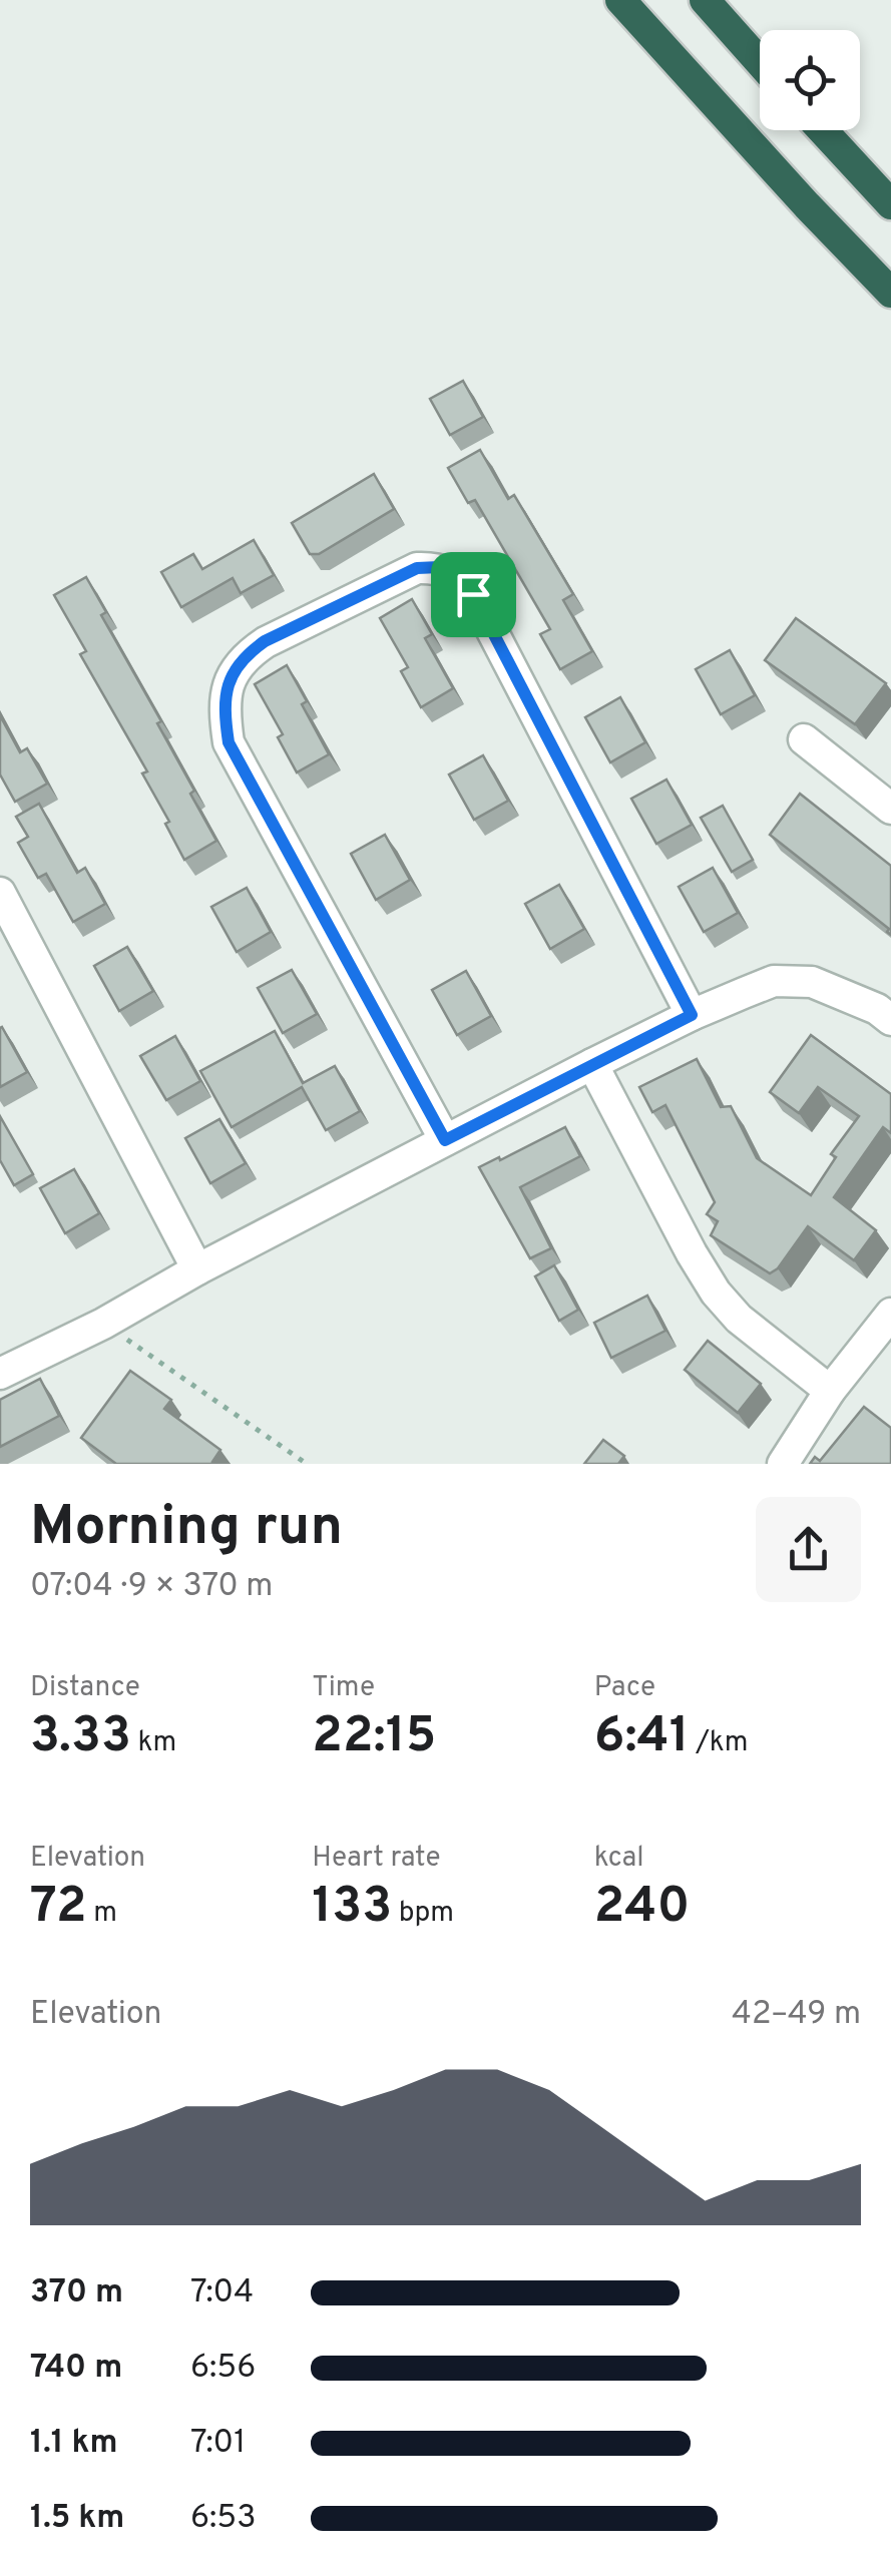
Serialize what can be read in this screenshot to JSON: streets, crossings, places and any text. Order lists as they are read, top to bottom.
{
  "page": {
    "heading": ["Morning run", "07:04 · 9 × 370 m"],
    "stats": [
      ["Distance", "3.33 km"],
      ["Time", "22:15"],
      ["Pace", "6:41 /km"],
      ["Elevation", "72 m"],
      ["Heart rate", "133 bpm"],
      ["kcal", "240"]
    ],
    "chart": ["Elevation", "42–49 m"],
    "list": [
      {
        "name": "370 m",
        "note": "7:04"
      },
      {
        "name": "740 m",
        "note": "6:56"
      },
      {
        "name": "1.1 km",
        "note": "7:01"
      },
      {
        "name": "1.5 km",
        "note": "6:53"
      }
    ]
  }
}
